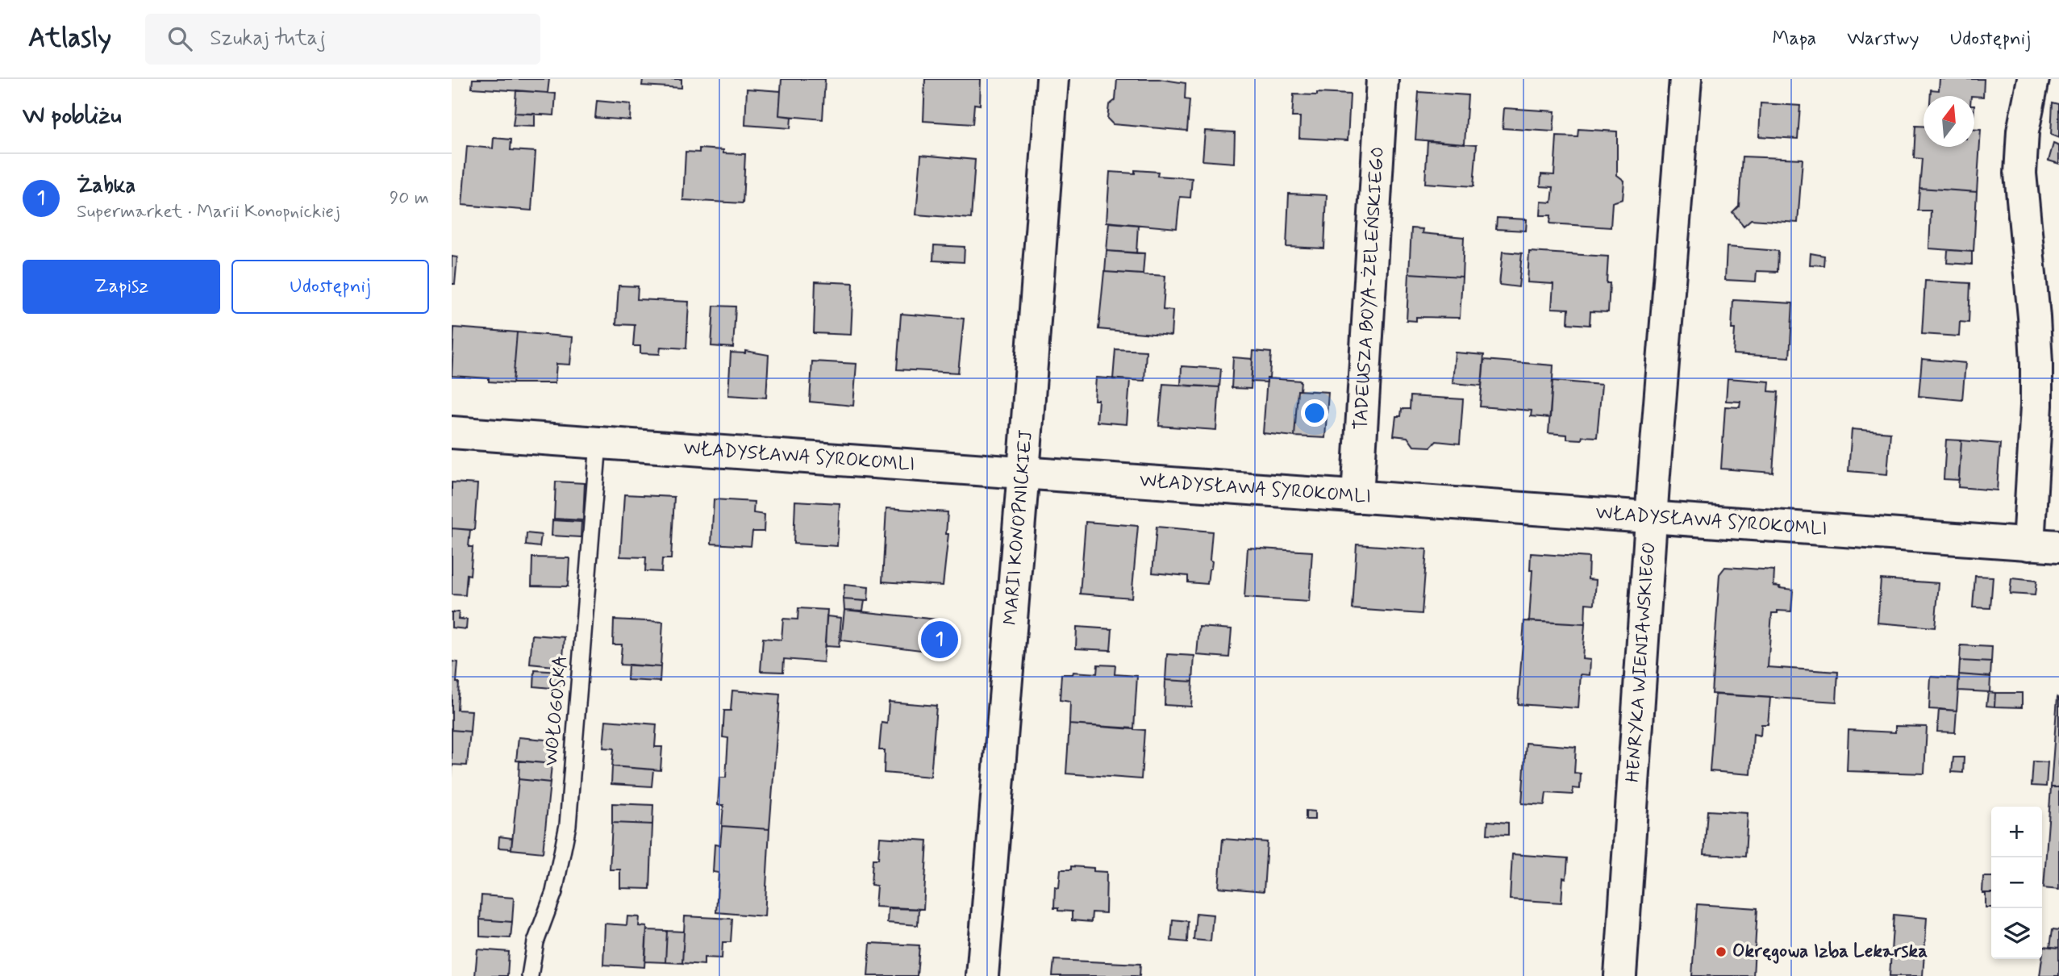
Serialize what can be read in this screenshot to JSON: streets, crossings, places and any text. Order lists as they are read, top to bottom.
{
  "streets": {
    "street": [
      "TADEUSZA BOYA-ŻELEŃSKIEGO",
      "WŁADYSŁAWA SYROKOMLI",
      "MARII KONOPNICKIEJ",
      "HENRYKA WIENIAWSKIEGO"
    ],
    "lane": ["WOŁOGOSKA"]
  },
  "crossings": [
    ["TADEUSZA BOYA-ŻELEŃSKIEGO", "WŁADYSŁAWA SYROKOMLI"],
    ["WŁADYSŁAWA SYROKOMLI", "MARII KONOPNICKIEJ"],
    ["WŁADYSŁAWA SYROKOMLI", "HENRYKA WIENIAWSKIEGO"],
    ["WŁADYSŁAWA SYROKOMLI", "WOŁOGOSKA"]
  ],
  "places": ["Okręgowa Izba Lekarska"],
  "north": "top",
  "page": {
    "header": "Atlasly",
    "search": "Szukaj tutaj",
    "nav": ["Mapa", "Warstwy", "Udostępnij"],
    "heading": "W pobliżu",
    "list": [
      {
        "mark": "1",
        "name": "Żabka",
        "note": "Supermarket · Marii Konopnickiej",
        "value": "90 m"
      }
    ],
    "buttons": ["Zapisz", "Udostępnij"],
    "pins": "1",
    "map_buttons": ["+", "−"]
  }
}
